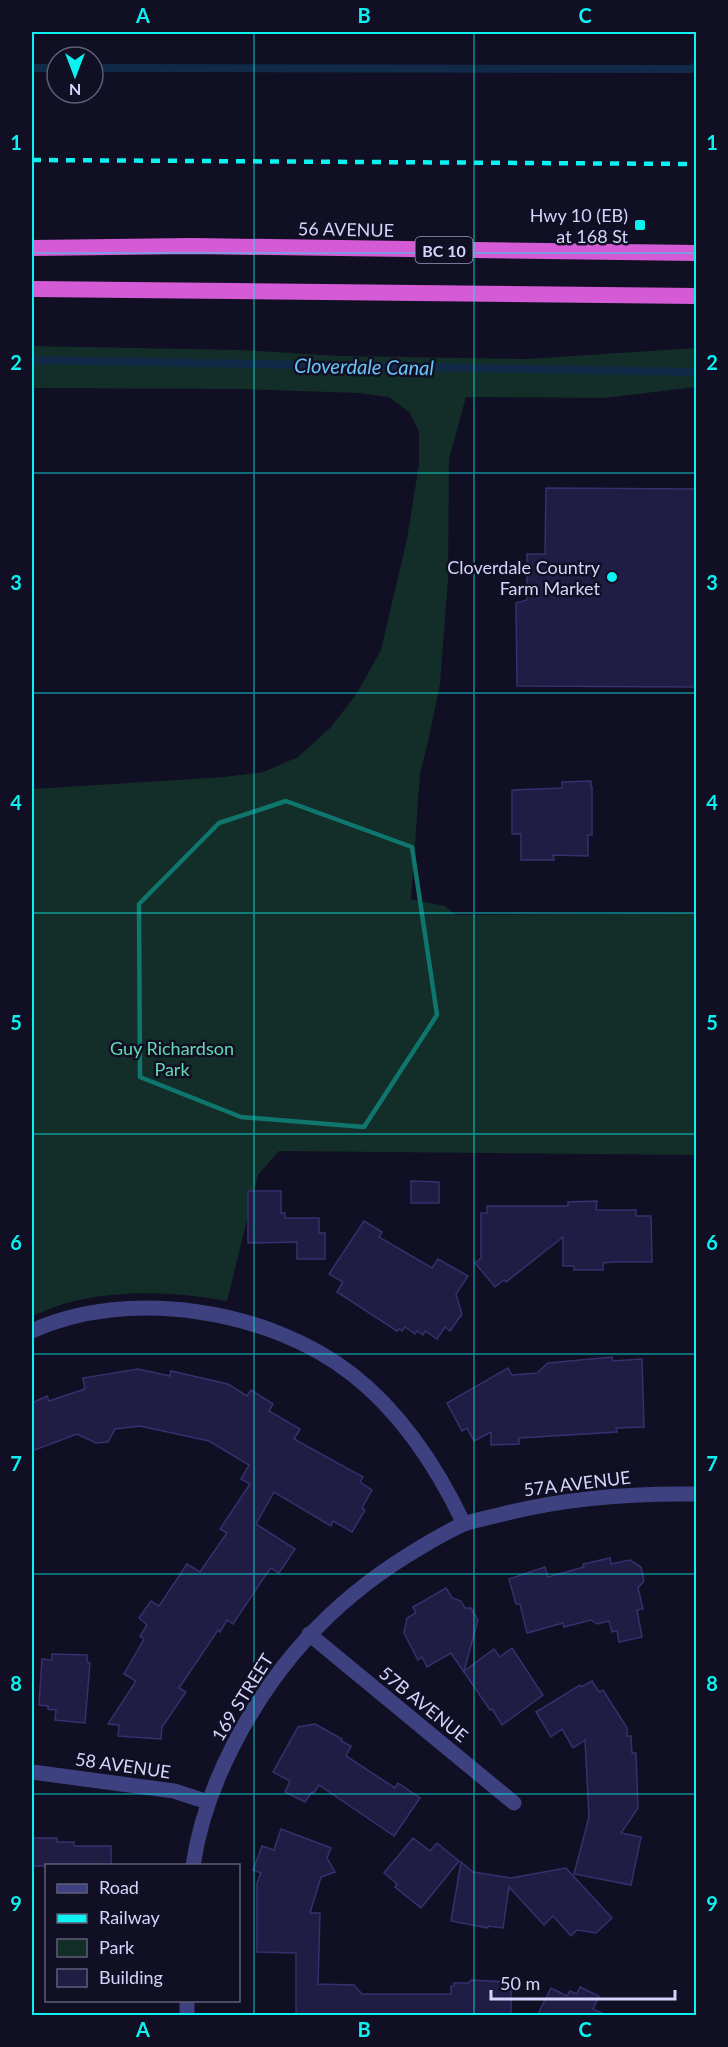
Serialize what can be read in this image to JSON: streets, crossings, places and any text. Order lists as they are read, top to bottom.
{
  "streets": {
    "highway": ["56 AVENUE", "BC 10"],
    "street": [
      "57A AVENUE",
      "169 STREET",
      "57B AVENUE",
      "58 AVENUE"
    ]
  },
  "crossings": [
    ["57A AVENUE", "169 STREET"],
    ["169 STREET", "57B AVENUE"],
    ["169 STREET", "58 AVENUE"]
  ],
  "water": ["Cloverdale Canal"],
  "parks": ["Guy Richardson Park"],
  "places": {
    "transit": ["Hwy 10 (EB) at 168 St"],
    "other": ["Cloverdale Country Farm Market"]
  },
  "legend": [
    "Road",
    "Railway",
    "Park",
    "Building"
  ],
  "scale_bar": "50 m",
  "north": "bottom",
  "grid": {
    "columns": ["A", "B", "C"],
    "rows": [
      "1",
      "2",
      "3",
      "4",
      "5",
      "6",
      "7",
      "8",
      "9"
    ]
  }
}
